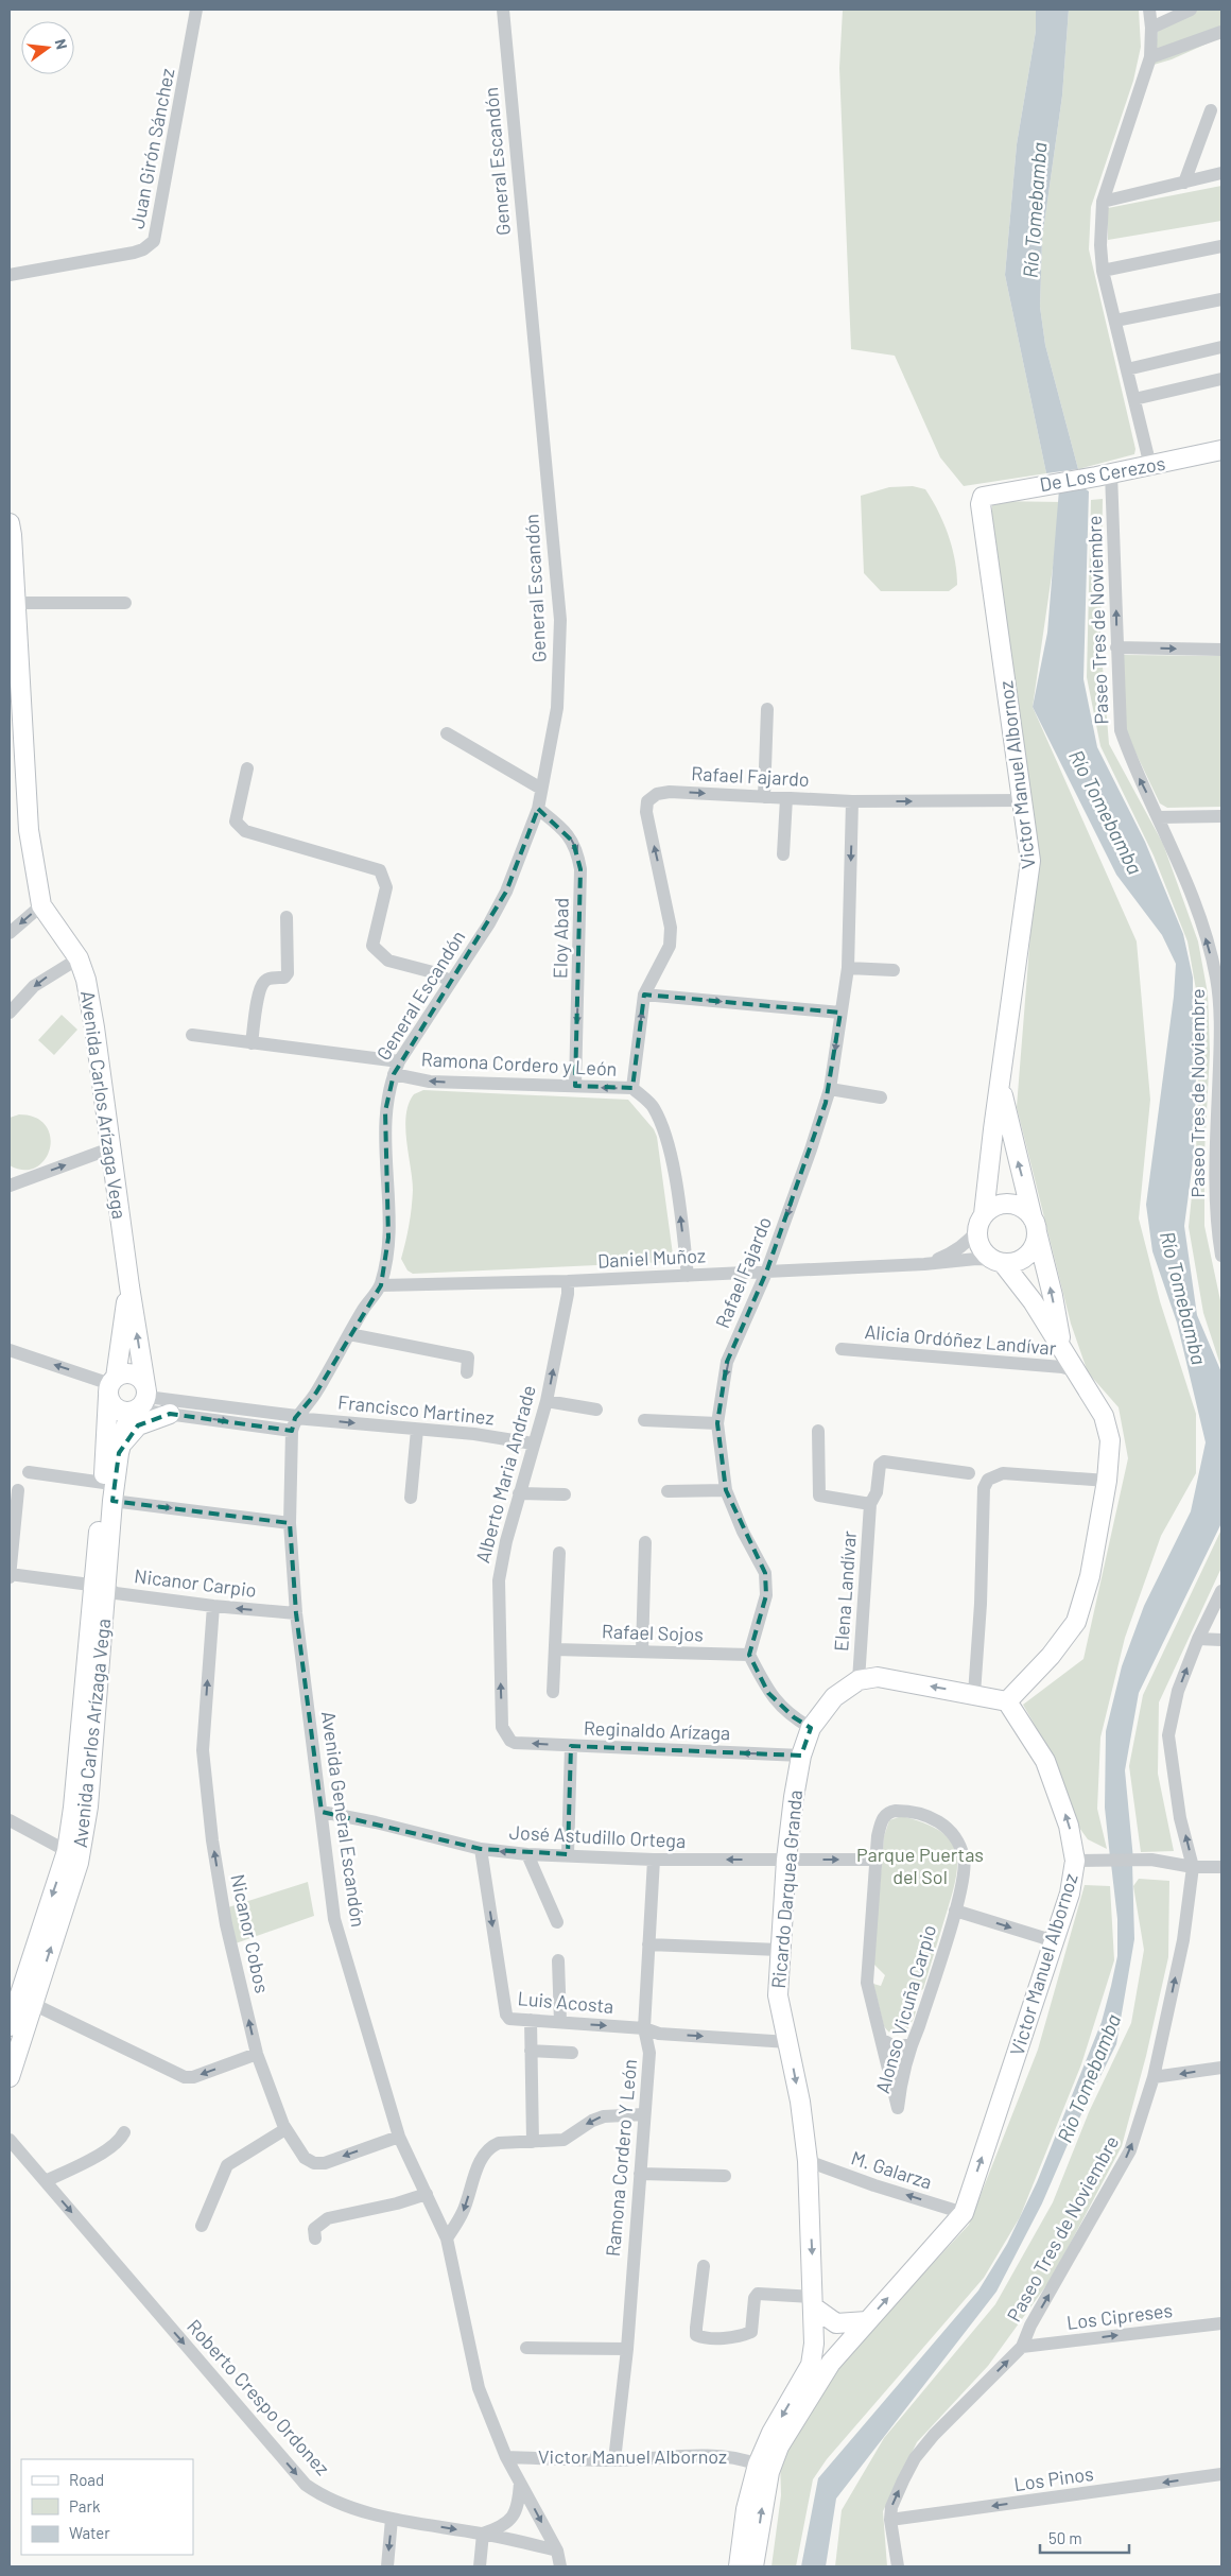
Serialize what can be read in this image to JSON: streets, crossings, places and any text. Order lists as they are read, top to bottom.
{
  "streets": {
    "street": [
      "Juan Girón Sánchez",
      "General Escandón",
      "De Los Cerezos",
      "Paseo Tres de Noviembre",
      "Victor Manuel Albornoz",
      "Rafael Fajardo",
      "Eloy Abad",
      "Ramona Cordero y León",
      "Avenida Carlos Arízaga Vega",
      "Daniel Muñoz",
      "Alicia Ordóñez Landívar",
      "Francisco Martinez",
      "Alberto Maria Andrade",
      "Nicanor Carpio",
      "Elena Landívar",
      "Rafael Sojos",
      "Reginaldo Arízaga",
      "Avenida General Escandón",
      "José Astudillo Ortega",
      "Ricardo Darquea Granda",
      "Nicanor Cobos",
      "Luis Acosta",
      "Alonso Vicuña Carpio",
      "Ramona Cordero Y León",
      "M. Galarza",
      "Los Cipreses",
      "Roberto Crespo Ordonez",
      "Los Pinos"
    ]
  },
  "crossings": [
    ["General Escandón", "Eloy Abad"],
    ["General Escandón", "Ramona Cordero y León"],
    ["General Escandón", "Daniel Muñoz"],
    ["De Los Cerezos", "Paseo Tres de Noviembre"],
    ["De Los Cerezos", "Victor Manuel Albornoz"],
    ["Paseo Tres de Noviembre", "Los Cipreses"],
    ["Paseo Tres de Noviembre", "Los Pinos"],
    ["Victor Manuel Albornoz", "Rafael Fajardo"],
    ["Victor Manuel Albornoz", "Daniel Muñoz"],
    ["Victor Manuel Albornoz", "Alicia Ordóñez Landívar"],
    ["Victor Manuel Albornoz", "Avenida General Escandón"],
    ["Victor Manuel Albornoz", "Ricardo Darquea Granda"],
    ["Victor Manuel Albornoz", "Ramona Cordero Y León"],
    ["Victor Manuel Albornoz", "M. Galarza"],
    ["Rafael Fajardo", "Daniel Muñoz"],
    ["Rafael Fajardo", "Rafael Sojos"],
    ["Eloy Abad", "Ramona Cordero y León"],
    ["Ramona Cordero y León", "Daniel Muñoz"],
    ["Avenida Carlos Arízaga Vega", "Nicanor Carpio"],
    ["Daniel Muñoz", "Alberto Maria Andrade"],
    ["Francisco Martinez", "Alberto Maria Andrade"],
    ["Francisco Martinez", "Avenida General Escandón"],
    ["Alberto Maria Andrade", "Reginaldo Arízaga"],
    ["Nicanor Carpio", "Avenida General Escandón"],
    ["Nicanor Carpio", "Nicanor Cobos"],
    ["Elena Landívar", "Ricardo Darquea Granda"],
    ["Reginaldo Arízaga", "Ricardo Darquea Granda"],
    ["Avenida General Escandón", "José Astudillo Ortega"],
    ["Avenida General Escandón", "Nicanor Cobos"],
    ["José Astudillo Ortega", "Ricardo Darquea Granda"],
    ["José Astudillo Ortega", "Luis Acosta"],
    ["José Astudillo Ortega", "Alonso Vicuña Carpio"],
    ["José Astudillo Ortega", "Ramona Cordero Y León"],
    ["Ricardo Darquea Granda", "Luis Acosta"],
    ["Ricardo Darquea Granda", "M. Galarza"],
    ["Luis Acosta", "Ramona Cordero Y León"]
  ],
  "one_way": [
    "Paseo Tres de Noviembre",
    "Victor Manuel Albornoz",
    "Ramona Cordero y León",
    "Francisco Martinez",
    "Reginaldo Arízaga",
    "Ricardo Darquea Granda",
    "Nicanor Cobos",
    "M. Galarza",
    "Los Cipreses",
    "Roberto Crespo Ordonez",
    "Los Pinos"
  ],
  "water": ["Río Tomebamba"],
  "parks": ["Parque Puertas del Sol"],
  "legend": ["Road", "Park", "Water"],
  "scale_bar": "50 m",
  "north": "right"
}
